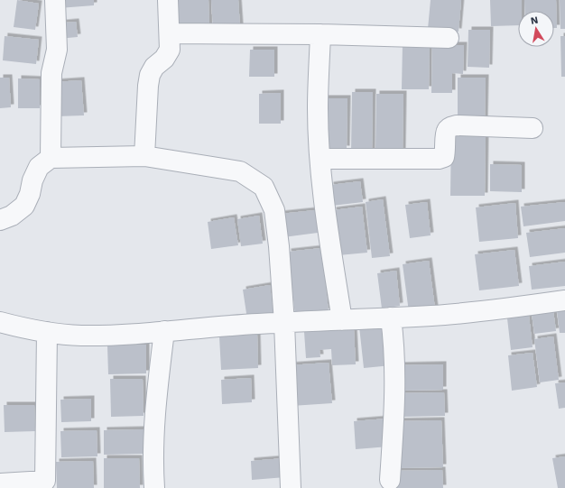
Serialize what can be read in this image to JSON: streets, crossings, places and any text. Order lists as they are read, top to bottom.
{
  "north": "top"
}
